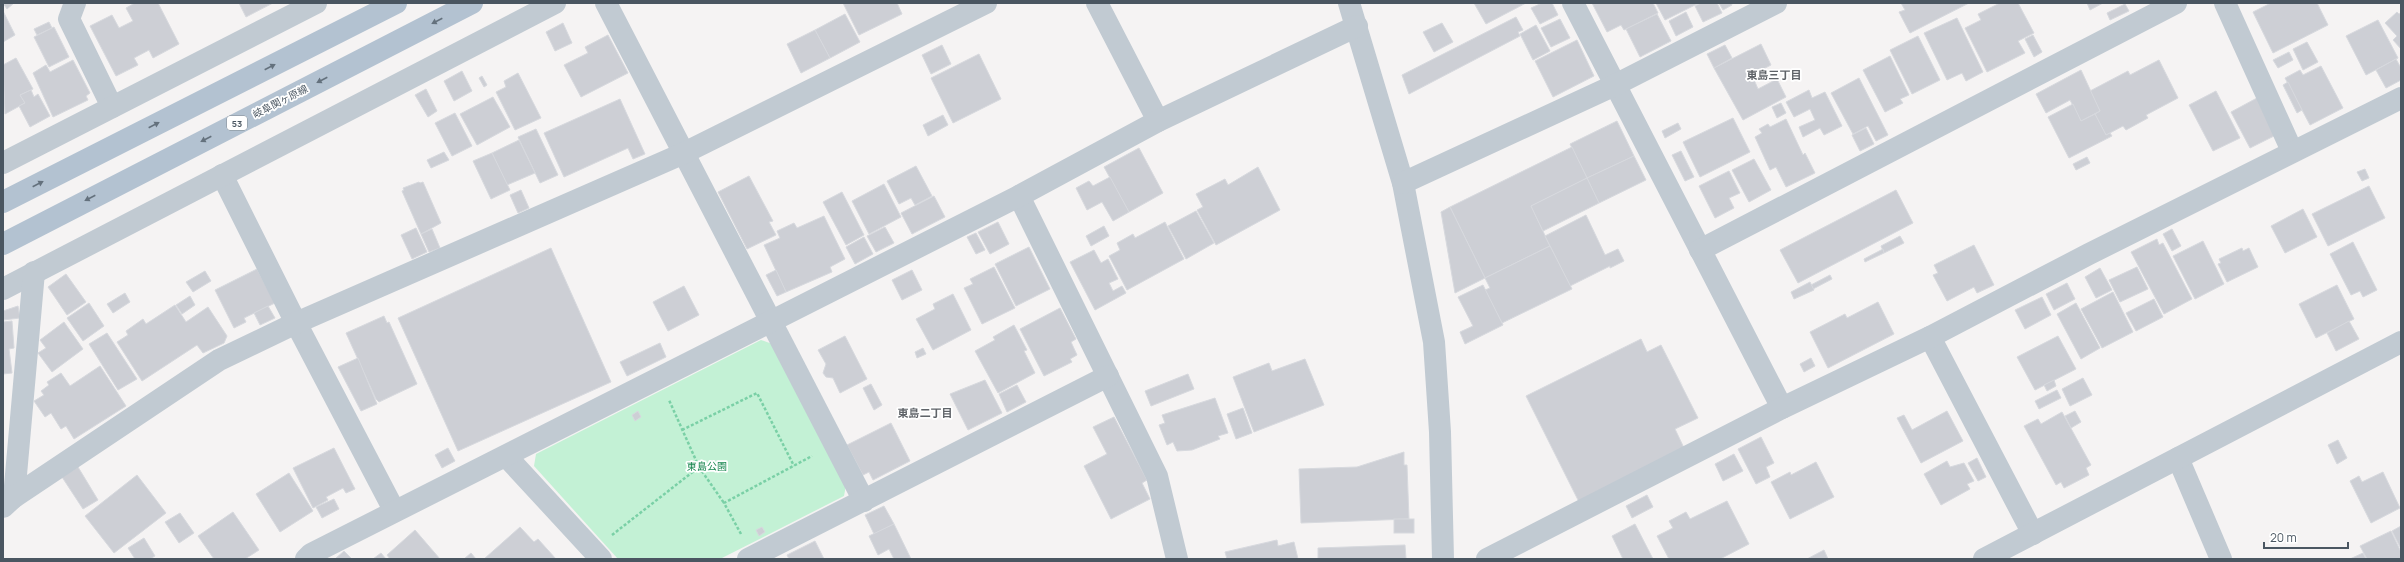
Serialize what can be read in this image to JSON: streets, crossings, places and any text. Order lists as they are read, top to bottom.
{
  "streets": {
    "main road": ["岐阜関ヶ原線", "53"]
  },
  "districts": ["東島三丁目", "東島二丁目"],
  "parks": ["東島公園"],
  "scale_bar": "20 m"
}
